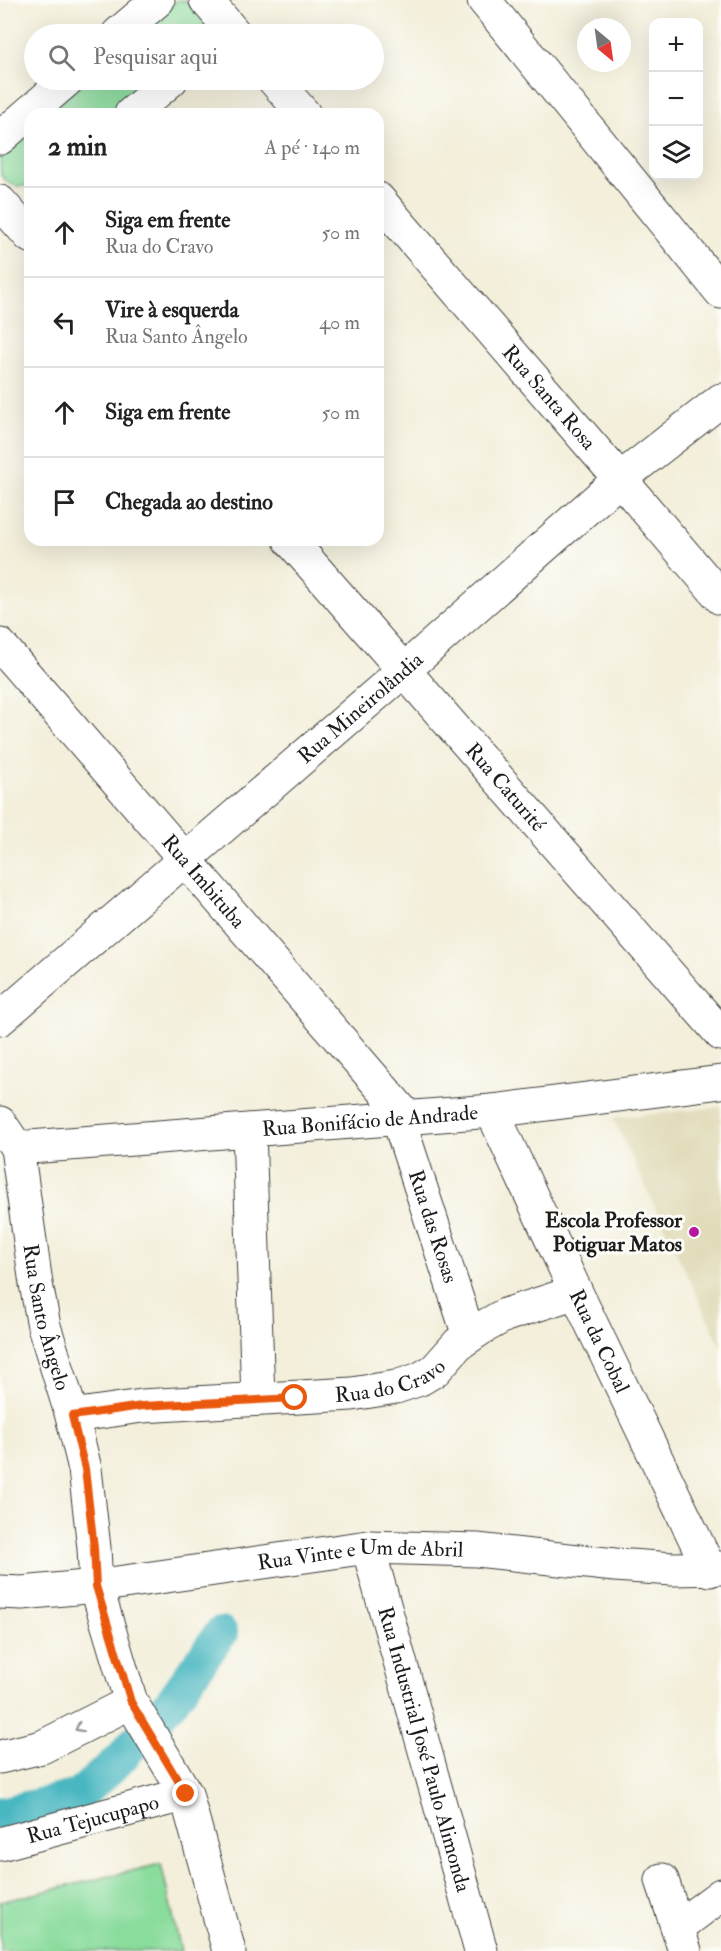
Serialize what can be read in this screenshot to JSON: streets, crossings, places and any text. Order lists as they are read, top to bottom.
{
  "streets": {
    "street": [
      "Rua Santa Rosa",
      "Rua Mineirolândia",
      "Rua Caturité",
      "Rua Imbituba",
      "Rua Bonifácio de Andrade",
      "Rua das Rosas",
      "Rua Santo Ângelo",
      "Rua da Cobal",
      "Rua do Cravo",
      "Rua Vinte e Um de Abril",
      "Rua Industrial José Paulo Alimonda",
      "Rua Tejucupapo"
    ]
  },
  "crossings": [
    ["Rua Santa Rosa", "Rua Mineirolândia"],
    ["Rua Mineirolândia", "Rua Caturité"],
    ["Rua Mineirolândia", "Rua Imbituba"],
    ["Rua Imbituba", "Rua Bonifácio de Andrade"],
    ["Rua Imbituba", "Rua das Rosas"],
    ["Rua Bonifácio de Andrade", "Rua das Rosas"],
    ["Rua Bonifácio de Andrade", "Rua Santo Ângelo"],
    ["Rua Bonifácio de Andrade", "Rua da Cobal"],
    ["Rua das Rosas", "Rua do Cravo"],
    ["Rua Santo Ângelo", "Rua do Cravo"],
    ["Rua Santo Ângelo", "Rua Vinte e Um de Abril"],
    ["Rua Santo Ângelo", "Rua Tejucupapo"],
    ["Rua da Cobal", "Rua do Cravo"],
    ["Rua da Cobal", "Rua Vinte e Um de Abril"],
    ["Rua Vinte e Um de Abril", "Rua Industrial José Paulo Alimonda"]
  ],
  "places": ["Escola Professor Potiguar Matos"],
  "north": "bottom right",
  "page": {
    "map_buttons": ["+", "−"],
    "search": "Pesquisar aqui",
    "heading": ["2 min", "A pé · 140 m"],
    "list": [
      ["Siga em frente", "Rua do Cravo", "50 m"],
      ["Vire à esquerda", "Rua Santo Ângelo", "40 m"],
      ["Siga em frente", "50 m"],
      "Chegada ao destino"
    ]
  }
}
